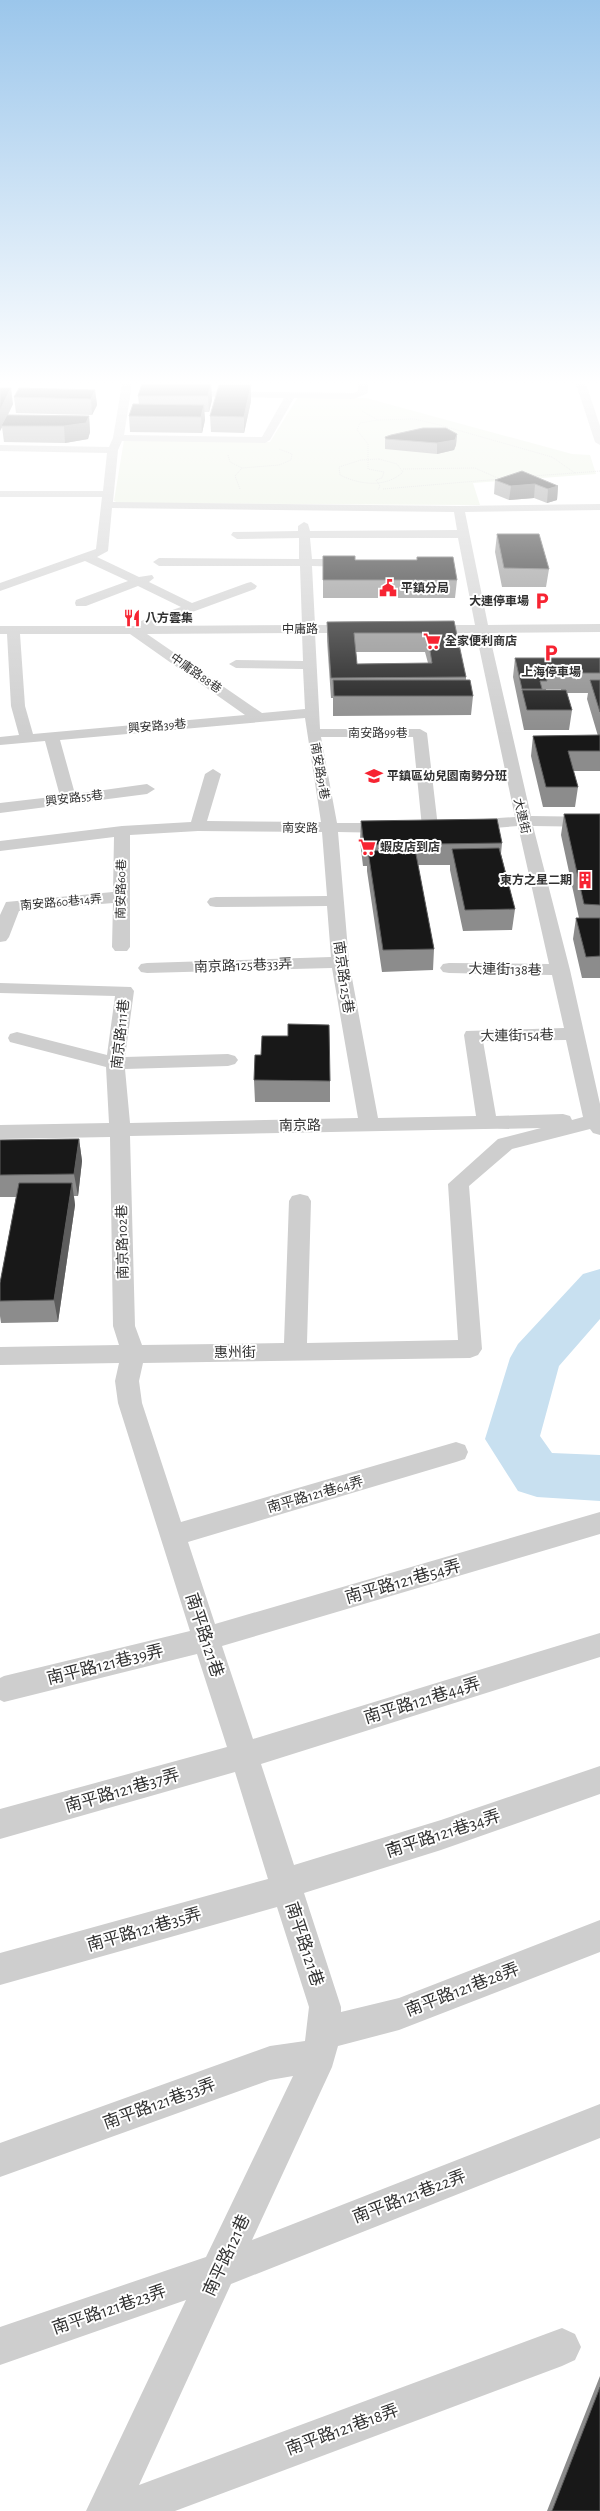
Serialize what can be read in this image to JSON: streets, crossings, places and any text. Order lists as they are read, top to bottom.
{
  "streets": {
    "street": [
      "中庸路",
      "中庸路88巷",
      "興安路39巷",
      "南安路99巷",
      "南安路91巷",
      "興安路55巷",
      "大連街",
      "南安路",
      "南安路60巷",
      "南安路60巷14弄",
      "南京路125巷33弄",
      "大連街138巷",
      "南京路125巷",
      "南京路111巷",
      "大連街154巷",
      "南京路",
      "南京路102巷",
      "惠州街",
      "南平路121巷64弄",
      "南平路121巷54弄",
      "南平路121巷",
      "南平路121巷39弄",
      "南平路121巷44弄",
      "南平路121巷37弄",
      "南平路121巷34弄",
      "南平路121巷35弄",
      "南平路121巷28弄",
      "南平路121巷33弄",
      "南平路121巷22弄",
      "南平路121巷23弄",
      "南平路121巷18弄"
    ]
  },
  "crossings": [
    ["中庸路", "中庸路88巷"],
    ["中庸路", "南安路91巷"],
    ["中庸路88巷", "興安路39巷"],
    ["興安路39巷", "南安路91巷"],
    ["南安路99巷", "南安路91巷"],
    ["南安路99巷", "南安路"],
    ["南安路91巷", "南安路"],
    ["南安路91巷", "南京路125巷"],
    ["大連街", "南安路"],
    ["大連街", "大連街138巷"],
    ["大連街", "大連街154巷"],
    ["大連街", "南京路"],
    ["大連街", "惠州街"],
    ["南安路", "南安路60巷"],
    ["南安路", "南京路125巷"],
    ["南安路60巷", "南安路60巷14弄"],
    ["南京路125巷33弄", "南京路125巷"],
    ["南京路125巷", "南京路"],
    ["南京路111巷", "南京路"],
    ["南京路111巷", "南京路102巷"],
    ["大連街154巷", "南京路"],
    ["南京路", "南京路102巷"],
    ["南京路", "惠州街"],
    ["南京路102巷", "惠州街"],
    ["南京路102巷", "南平路121巷"],
    ["惠州街", "南平路121巷"],
    ["南平路121巷64弄", "南平路121巷"],
    ["南平路121巷54弄", "南平路121巷"],
    ["南平路121巷54弄", "南平路121巷39弄"],
    ["南平路121巷", "南平路121巷39弄"],
    ["南平路121巷", "南平路121巷44弄"],
    ["南平路121巷", "南平路121巷37弄"],
    ["南平路121巷", "南平路121巷34弄"],
    ["南平路121巷", "南平路121巷35弄"],
    ["南平路121巷", "南平路121巷28弄"],
    ["南平路121巷", "南平路121巷33弄"],
    ["南平路121巷", "南平路121巷22弄"],
    ["南平路121巷", "南平路121巷23弄"],
    ["南平路121巷44弄", "南平路121巷37弄"],
    ["南平路121巷34弄", "南平路121巷35弄"],
    ["南平路121巷28弄", "南平路121巷33弄"],
    ["南平路121巷22弄", "南平路121巷23弄"]
  ],
  "places": {
    "public building": ["平鎮分局"],
    "parking": ["大連停車場", "上海停車場"],
    "restaurant": ["八方雲集"],
    "supermarket": ["全家便利商店", "蝦皮店到店"],
    "school or university": ["平鎮區幼兒園南勢分班"],
    "building": ["東方之星二期"]
  }
}
